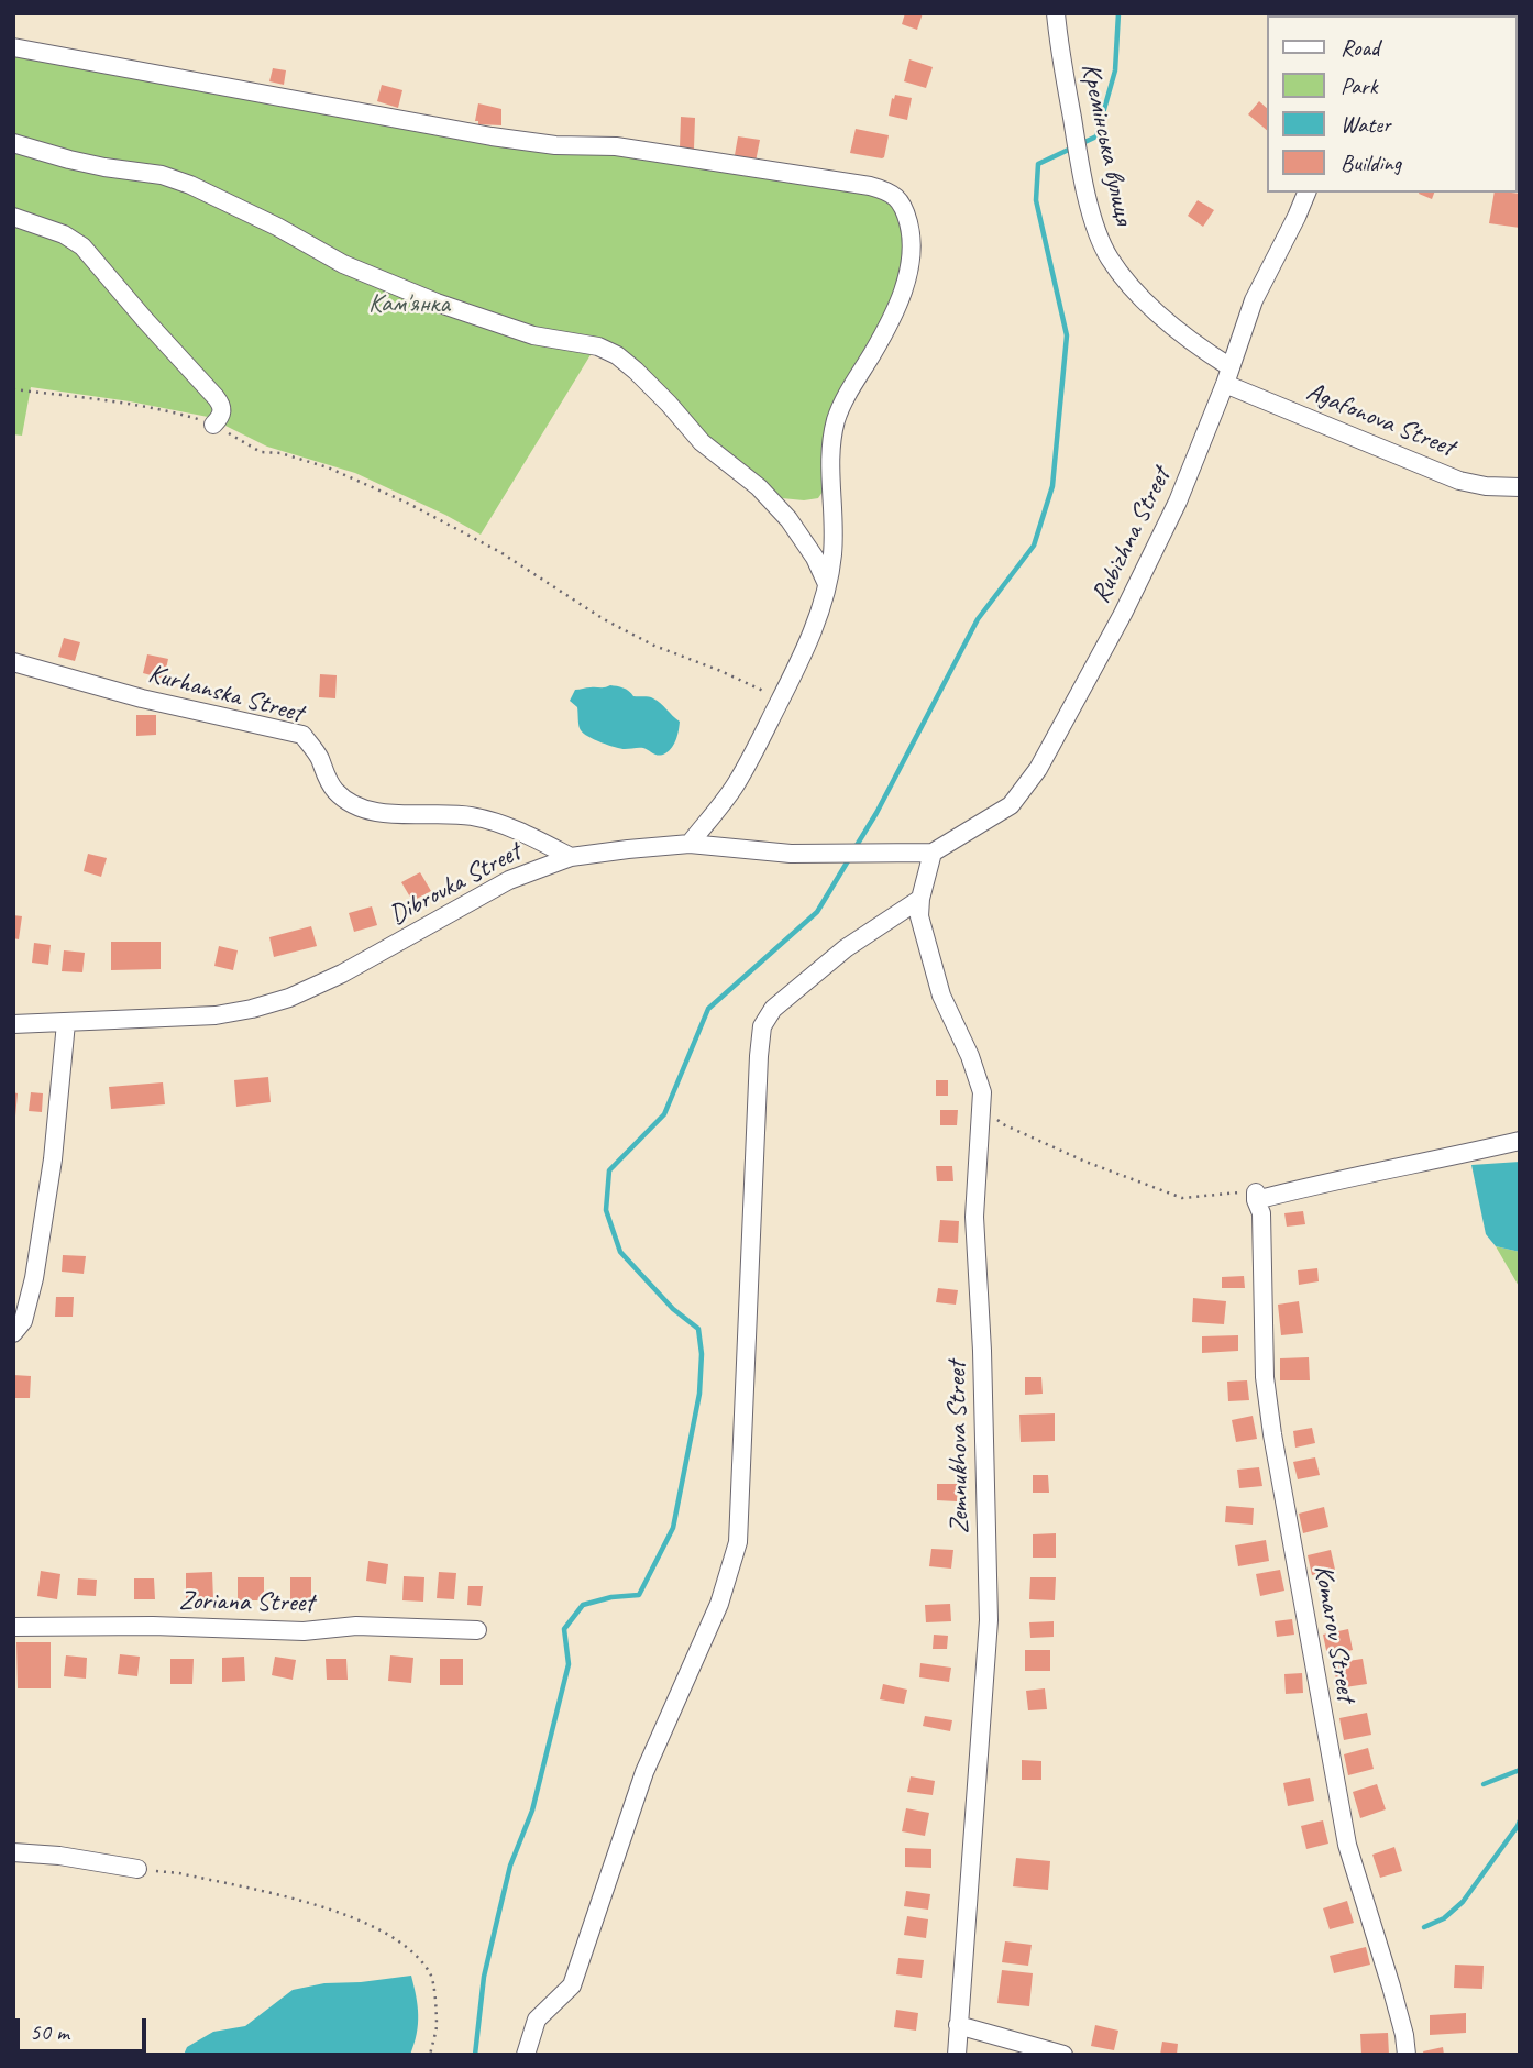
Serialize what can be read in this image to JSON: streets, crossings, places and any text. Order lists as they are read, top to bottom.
{
  "streets": {
    "street": [
      "Кремінська вулиця",
      "Agafonova Street",
      "Rubizhna Street",
      "Kurhanska Street",
      "Dibrovka Street",
      "Zemnukhova Street",
      "Zoriana Street",
      "Komarov Street"
    ]
  },
  "crossings": [
    ["Кремінська вулиця", "Agafonova Street"],
    ["Кремінська вулиця", "Rubizhna Street"],
    ["Agafonova Street", "Rubizhna Street"],
    ["Rubizhna Street", "Dibrovka Street"],
    ["Rubizhna Street", "Zemnukhova Street"],
    ["Kurhanska Street", "Dibrovka Street"],
    ["Dibrovka Street", "Zemnukhova Street"]
  ],
  "parks": ["Кам'янка"],
  "legend": [
    "Road",
    "Park",
    "Water",
    "Building"
  ],
  "scale_bar": "50 m"
}
